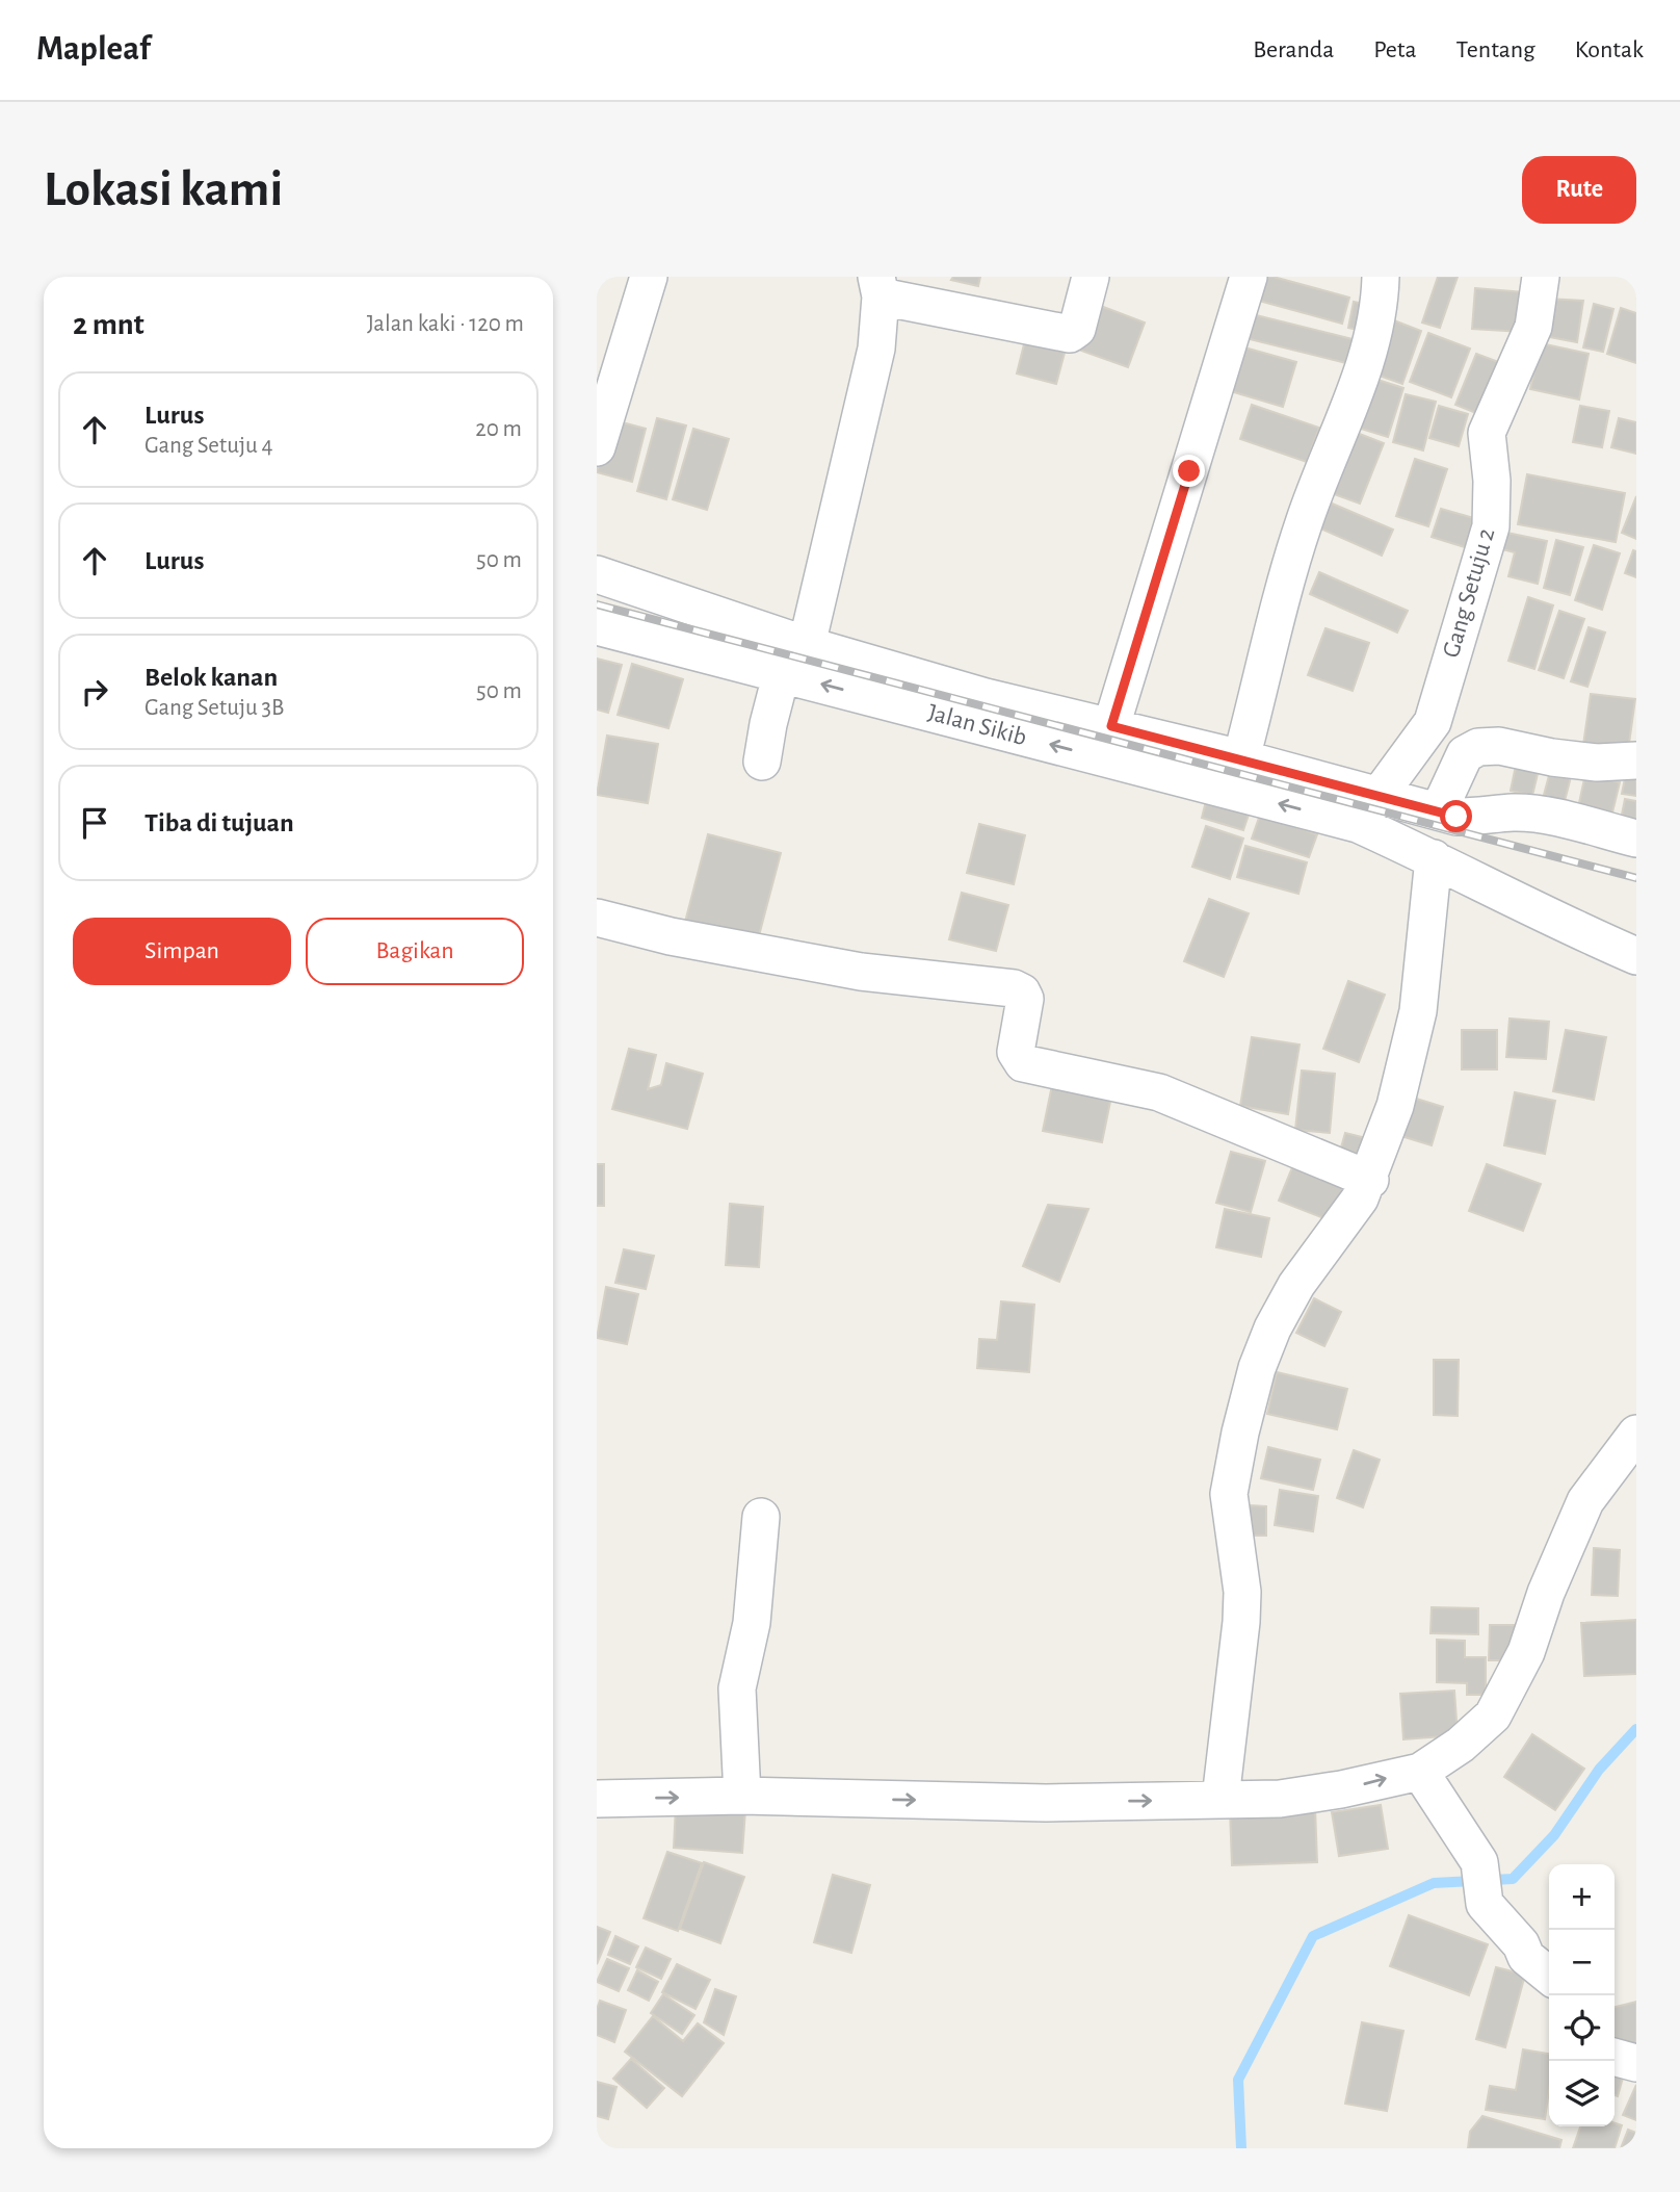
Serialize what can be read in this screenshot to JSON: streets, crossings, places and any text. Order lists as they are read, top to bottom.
{
  "streets": {
    "street": ["Gang Setuju 2", "Jalan Sikib"]
  },
  "crossings": [
    ["Gang Setuju 2", "Jalan Sikib"]
  ],
  "page": {
    "header": "Mapleaf",
    "nav": [
      "Beranda",
      "Peta",
      "Tentang",
      "Kontak"
    ],
    "buttons": [
      "Rute",
      ["Simpan", "Bagikan"]
    ],
    "title": "Lokasi kami",
    "heading": ["2 mnt", "Jalan kaki · 120 m"],
    "list": [
      ["Lurus", "Gang Setuju 4", "20 m"],
      ["Lurus", "50 m"],
      ["Belok kanan", "Gang Setuju 3B", "50 m"],
      "Tiba di tujuan"
    ],
    "map_buttons": ["+", "−"]
  }
}
